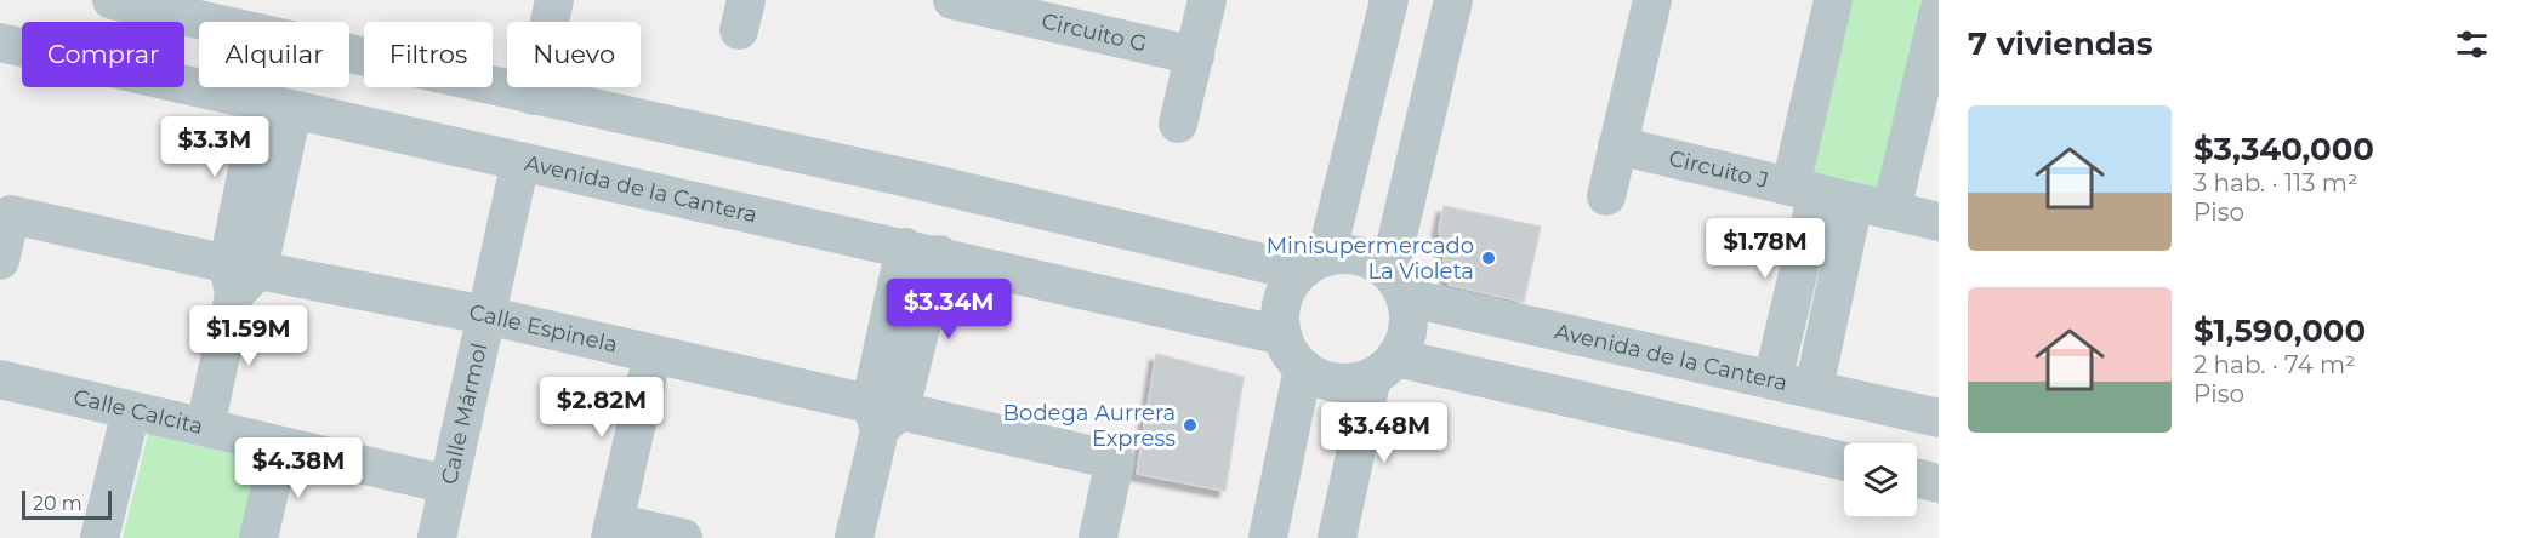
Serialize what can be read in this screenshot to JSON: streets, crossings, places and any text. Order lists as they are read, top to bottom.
{
  "streets": {
    "street": [
      "Circuito G",
      "Circuito J",
      "Avenida de la Cantera",
      "Calle Espinela",
      "Calle Calcita",
      "Calle Mármol"
    ]
  },
  "crossings": [
    ["Avenida de la Cantera", "Calle Mármol"],
    ["Calle Espinela", "Calle Mármol"],
    ["Calle Calcita", "Calle Mármol"]
  ],
  "places": ["Minisupermercado La Violeta", "Bodega Aurrera Express"],
  "scale_bar": "20 m",
  "page": {
    "heading": "7 viviendas",
    "chip": [
      "Comprar",
      "Alquilar",
      "Filtros",
      "Nuevo"
    ],
    "list": [
      {
        "name": "$3,340,000",
        "note": "3 hab. · 113 m² · Piso"
      },
      {
        "name": "$1,590,000",
        "note": "2 hab. · 74 m² · Piso"
      }
    ],
    "price": [
      "$3.3M",
      "$1.78M",
      "$3.34M",
      "$1.59M",
      "$2.82M",
      "$3.48M",
      "$4.38M"
    ],
    "scale": "20 m"
  }
}
